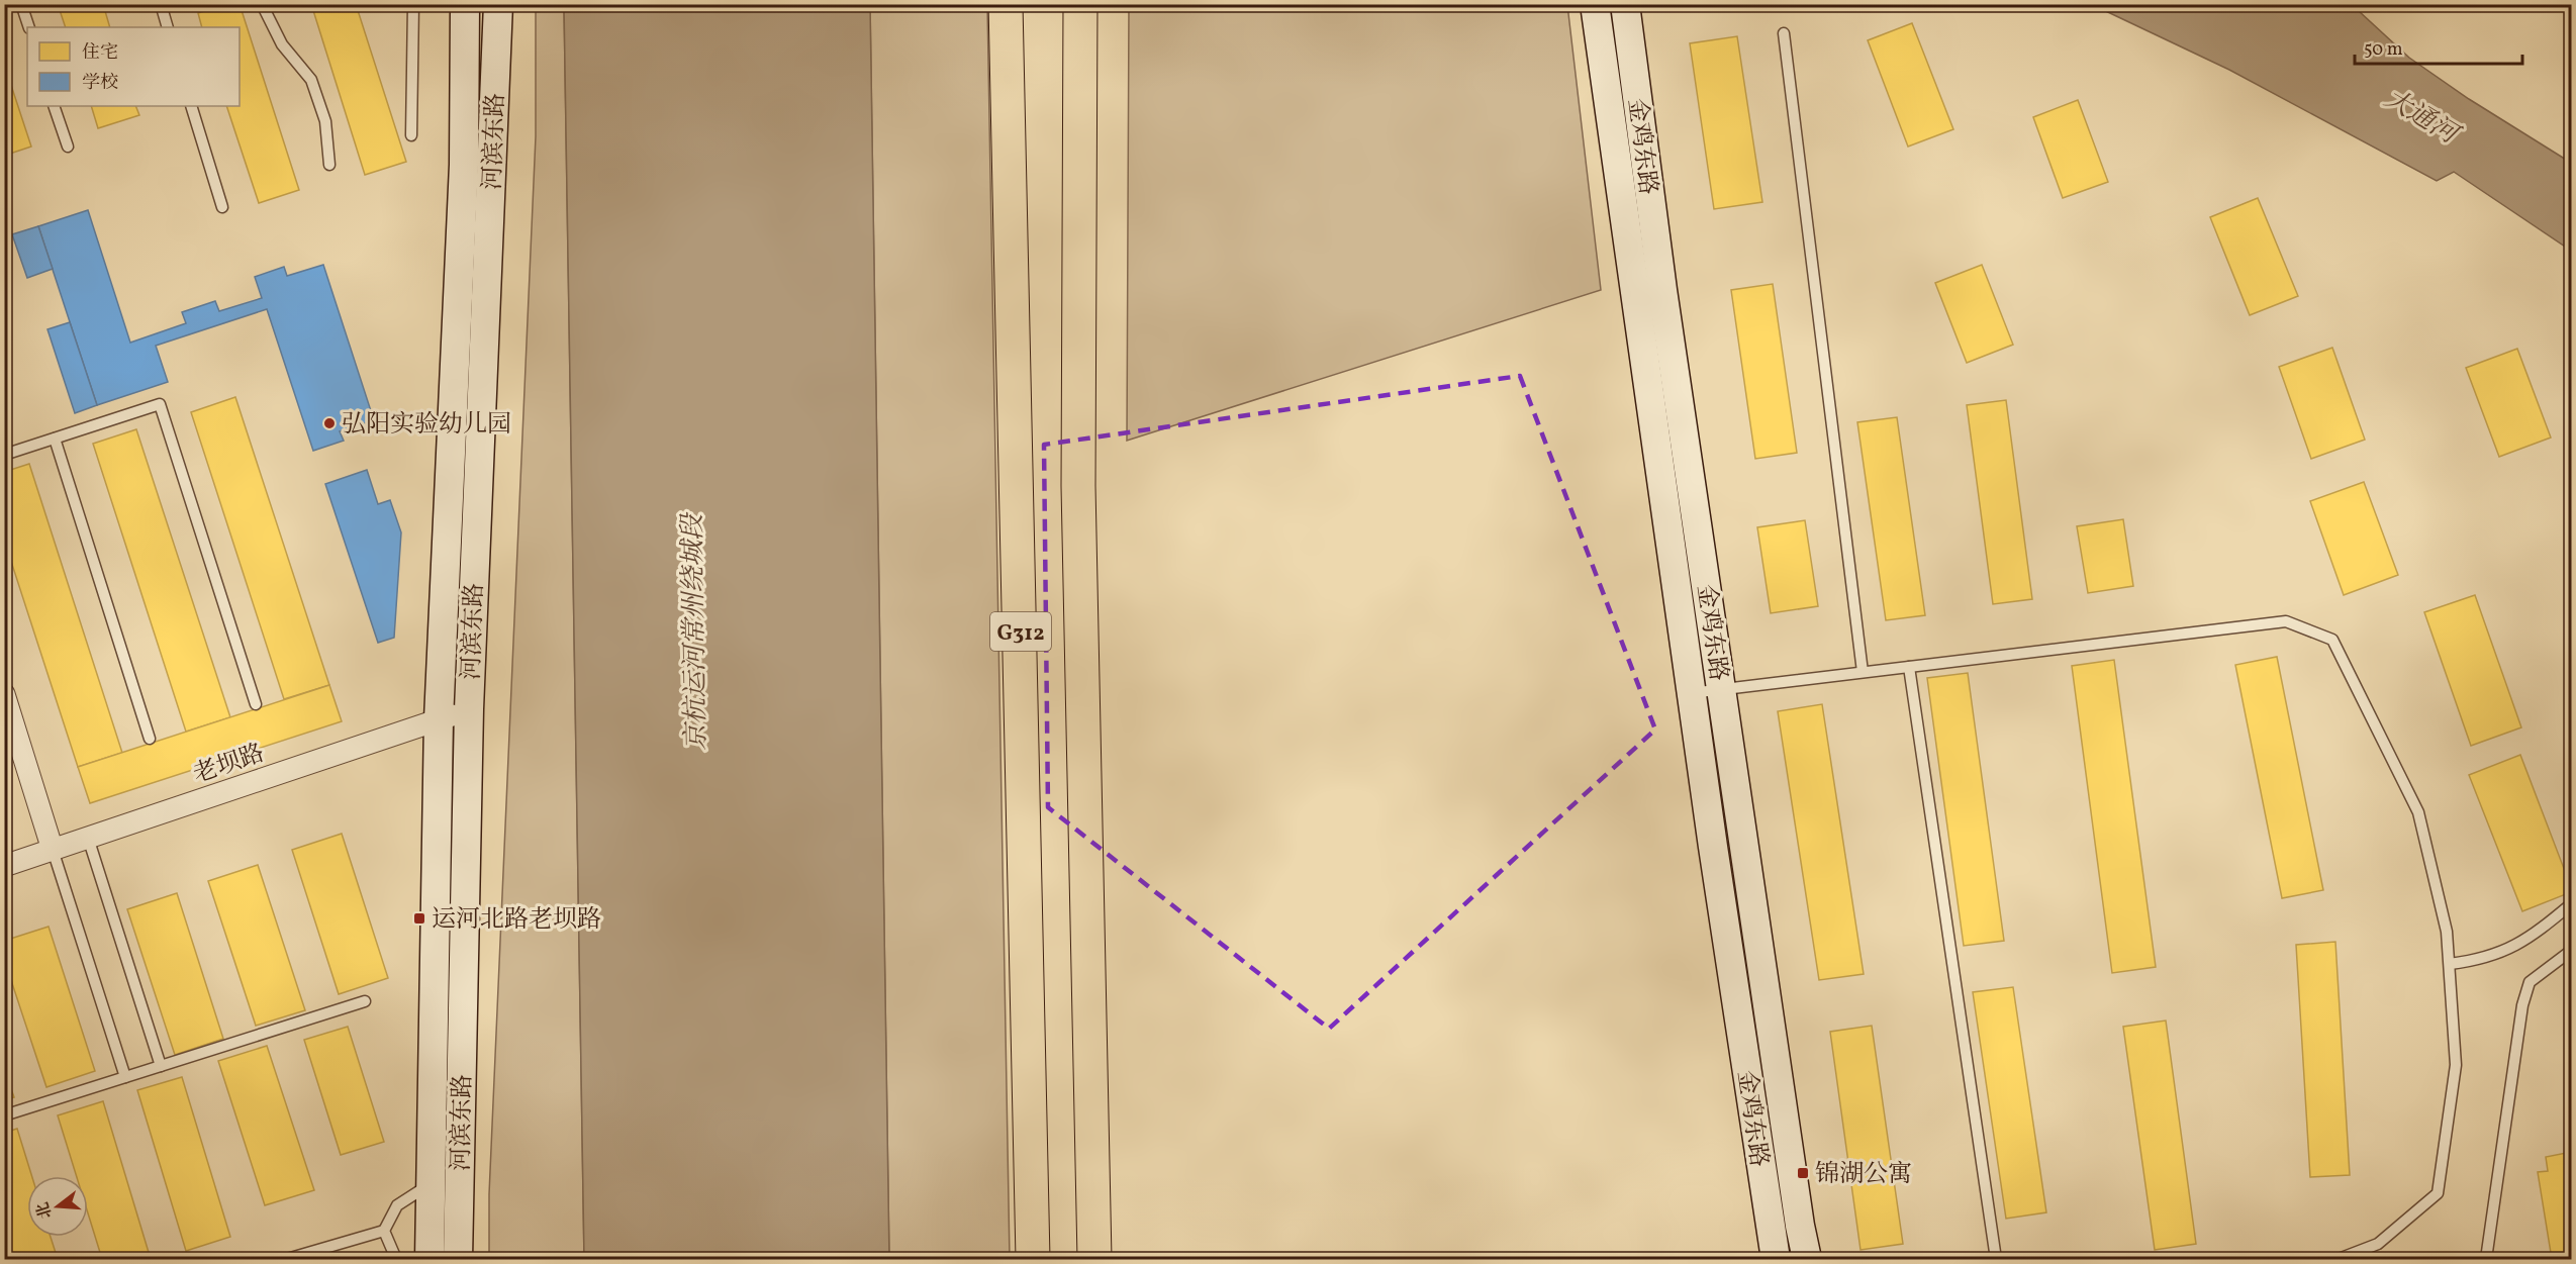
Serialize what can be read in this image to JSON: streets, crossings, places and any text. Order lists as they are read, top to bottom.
{
  "streets": {
    "highway": ["G312"],
    "street": ["河滨东路", "金鸡东路", "老坝路"]
  },
  "crossings": [
    ["河滨东路", "老坝路"]
  ],
  "water": ["大通河", "京杭运河常州绕城段"],
  "places": {
    "other": ["弘阳实验幼儿园"],
    "transit": ["运河北路老坝路", "锦湖公寓"]
  },
  "legend": ["住宅", "学校"],
  "scale_bar": "50 m",
  "north": "left"
}
